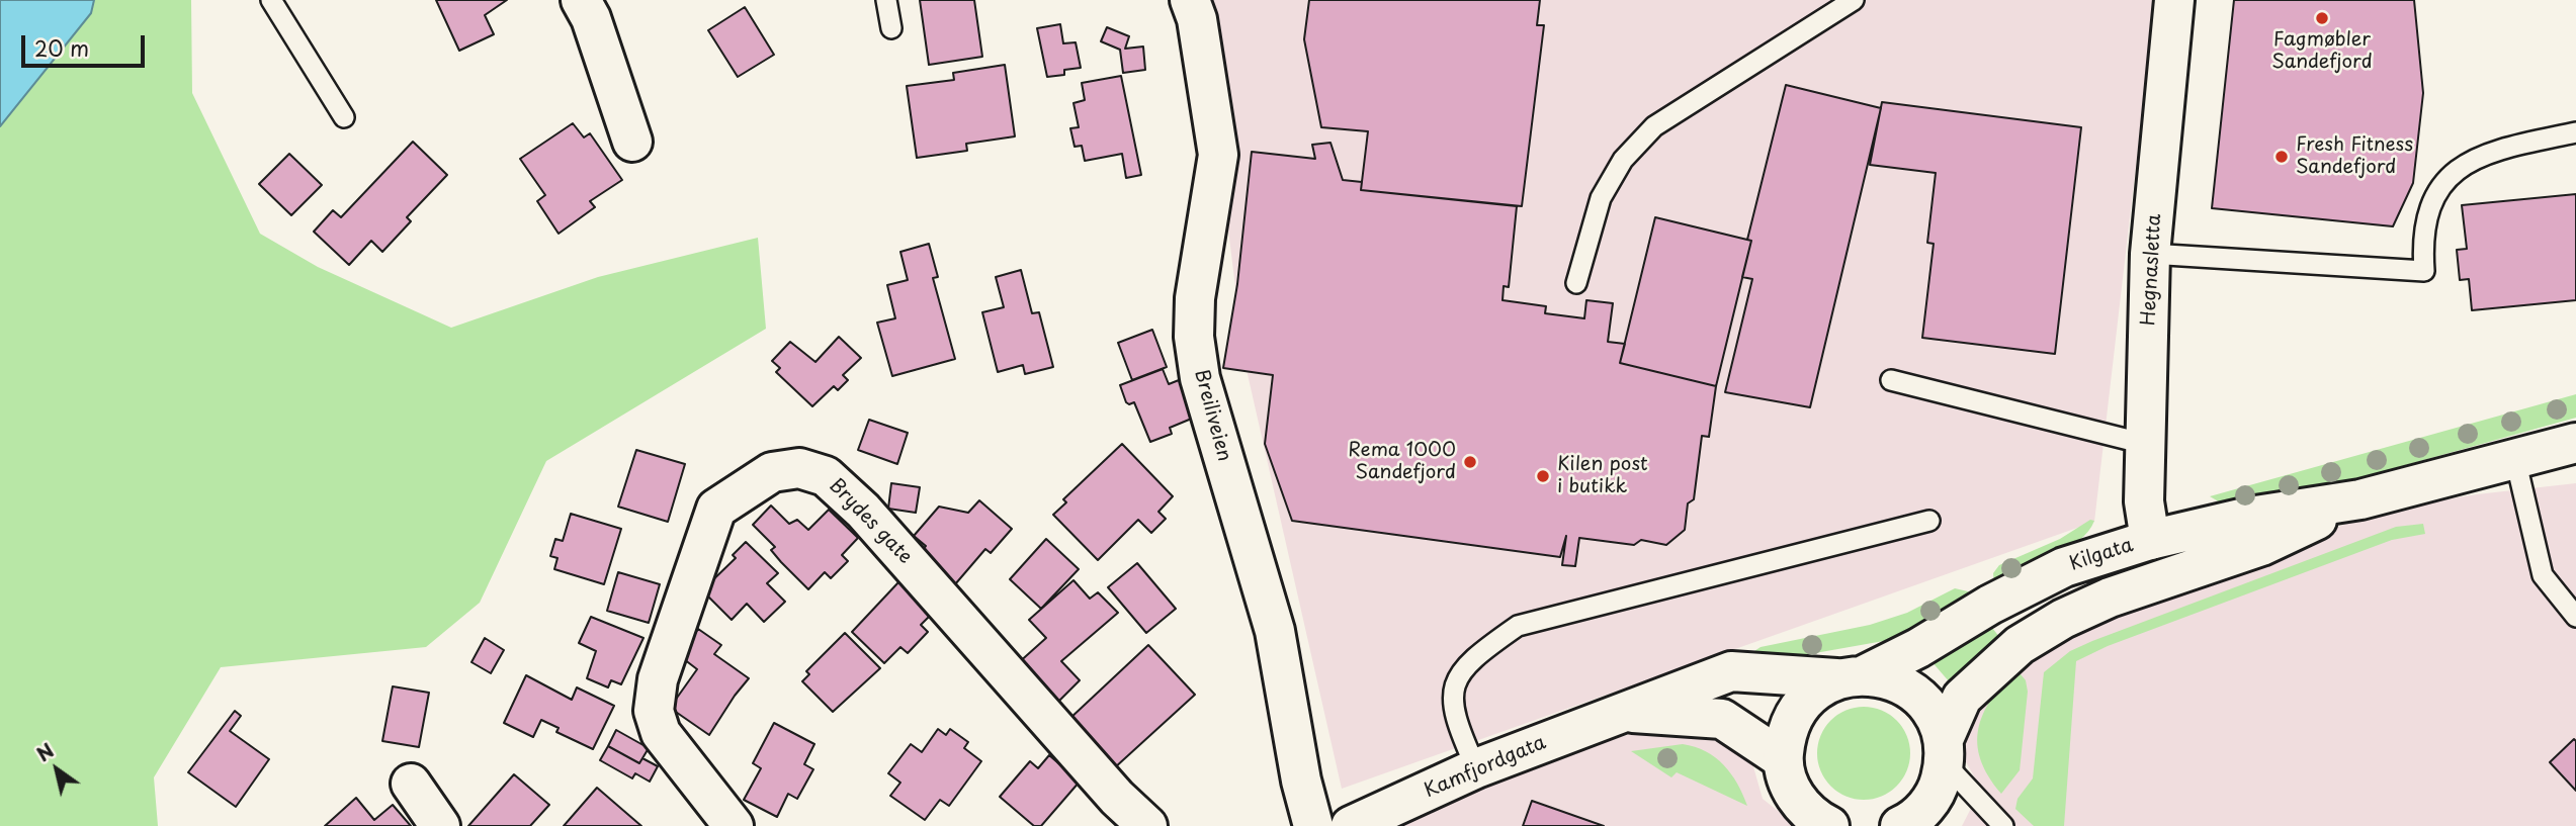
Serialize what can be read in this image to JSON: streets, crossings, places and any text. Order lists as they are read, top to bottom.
{
  "streets": {
    "street": [
      "Hegnasletta",
      "Breiliveien",
      "Brydes gate",
      "Kilgata",
      "Kamfjordgata"
    ]
  },
  "crossings": [
    ["Hegnasletta", "Kilgata"],
    ["Kilgata", "Kamfjordgata"]
  ],
  "places": [
    "Fagmøbler Sandefjord",
    "Fresh Fitness Sandefjord",
    "Rema 1000 Sandefjord",
    "Kilen post i butikk"
  ],
  "scale_bar": "20 m",
  "north": "top left"
}
